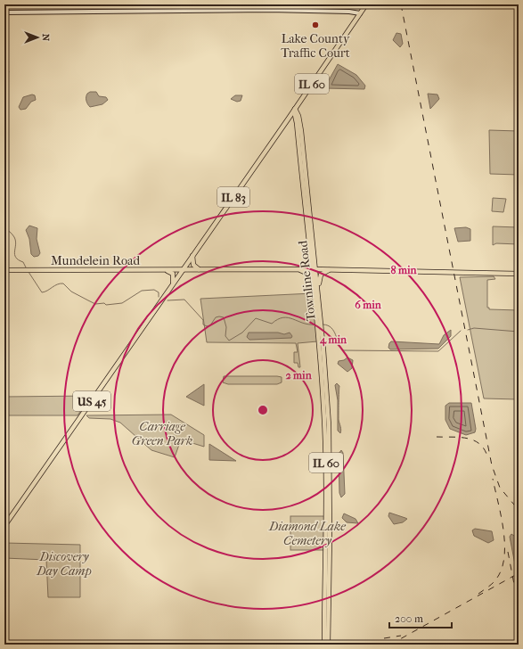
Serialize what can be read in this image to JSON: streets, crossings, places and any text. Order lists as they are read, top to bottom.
{
  "streets": {
    "main road": [
      "IL 60",
      "IL 83",
      "Mundelein Road",
      "Townline Road",
      "US 45"
    ]
  },
  "crossings": [
    ["IL 60", "IL 83"],
    ["IL 60", "Townline Road"],
    ["IL 83", "Mundelein Road"],
    ["IL 83", "Townline Road"],
    ["IL 83", "US 45"],
    ["Mundelein Road", "Townline Road"],
    ["Mundelein Road", "US 45"]
  ],
  "parks": ["Carriage Green Park", "Diamond Lake Cemetery", "Discovery Day Camp"],
  "places": ["Lake County Traffic Court"],
  "scale_bar": "200 m",
  "north": "right",
  "rings": [
    "8 min",
    "6 min",
    "4 min",
    "2 min"
  ]
}
